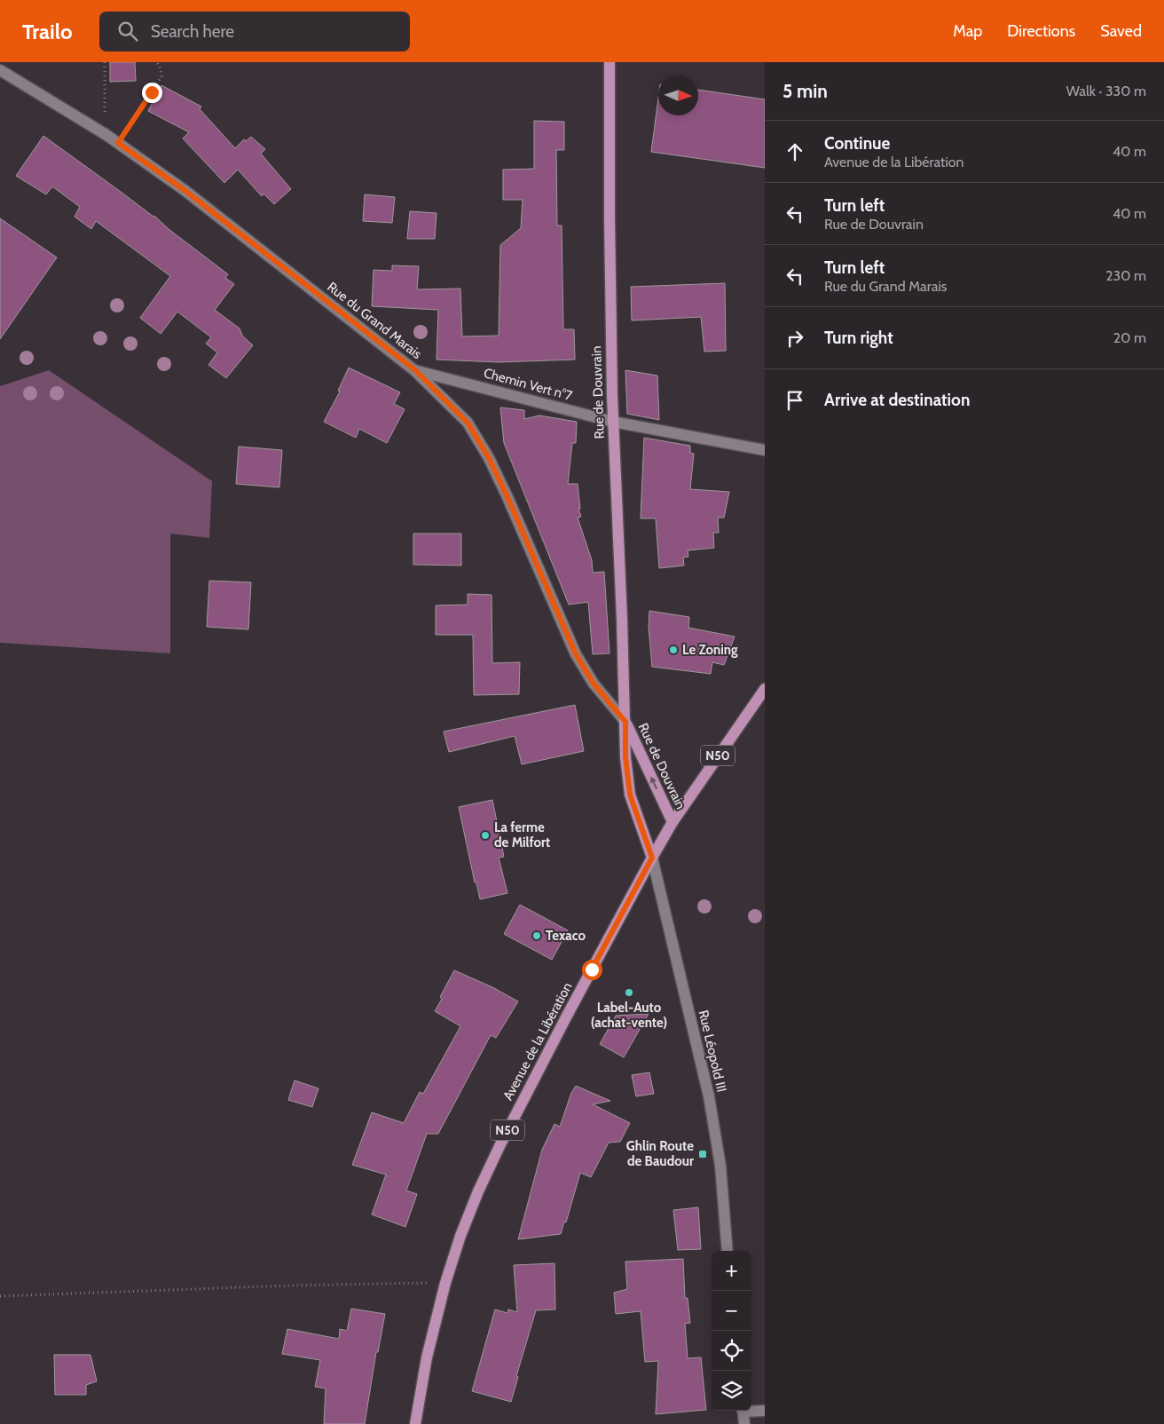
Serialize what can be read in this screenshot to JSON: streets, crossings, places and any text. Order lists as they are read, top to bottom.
{
  "streets": {
    "main road": ["Rue de Douvrain", "N50", "Avenue de la Libération"],
    "street": ["Rue du Grand Marais", "Chemin Vert n°7", "Rue Léopold III"]
  },
  "crossings": [
    ["Rue du Grand Marais", "Chemin Vert n°7"],
    ["Rue du Grand Marais", "Rue de Douvrain"],
    ["Chemin Vert n°7", "Rue de Douvrain"],
    ["Rue de Douvrain", "N50"],
    ["Rue de Douvrain", "Avenue de la Libération"],
    ["Rue de Douvrain", "Rue Léopold III"],
    ["N50", "Avenue de la Libération"],
    ["N50", "Rue Léopold III"],
    ["Avenue de la Libération", "Rue Léopold III"]
  ],
  "places": {
    "other": [
      "Le Zoning",
      "La ferme de Milfort",
      "Texaco",
      "Label-Auto (achat-vente)"
    ],
    "transit": ["Ghlin Route de Baudour"]
  },
  "north": "right",
  "page": {
    "header": "Trailo",
    "search": "Search here",
    "nav": ["Map", "Directions", "Saved"],
    "heading": ["5 min", "Walk · 330 m"],
    "list": [
      ["Continue", "Avenue de la Libération", "40 m"],
      ["Turn left", "Rue de Douvrain", "40 m"],
      ["Turn left", "Rue du Grand Marais", "230 m"],
      ["Turn right", "20 m"],
      "Arrive at destination"
    ],
    "map_buttons": ["+", "−"]
  }
}
